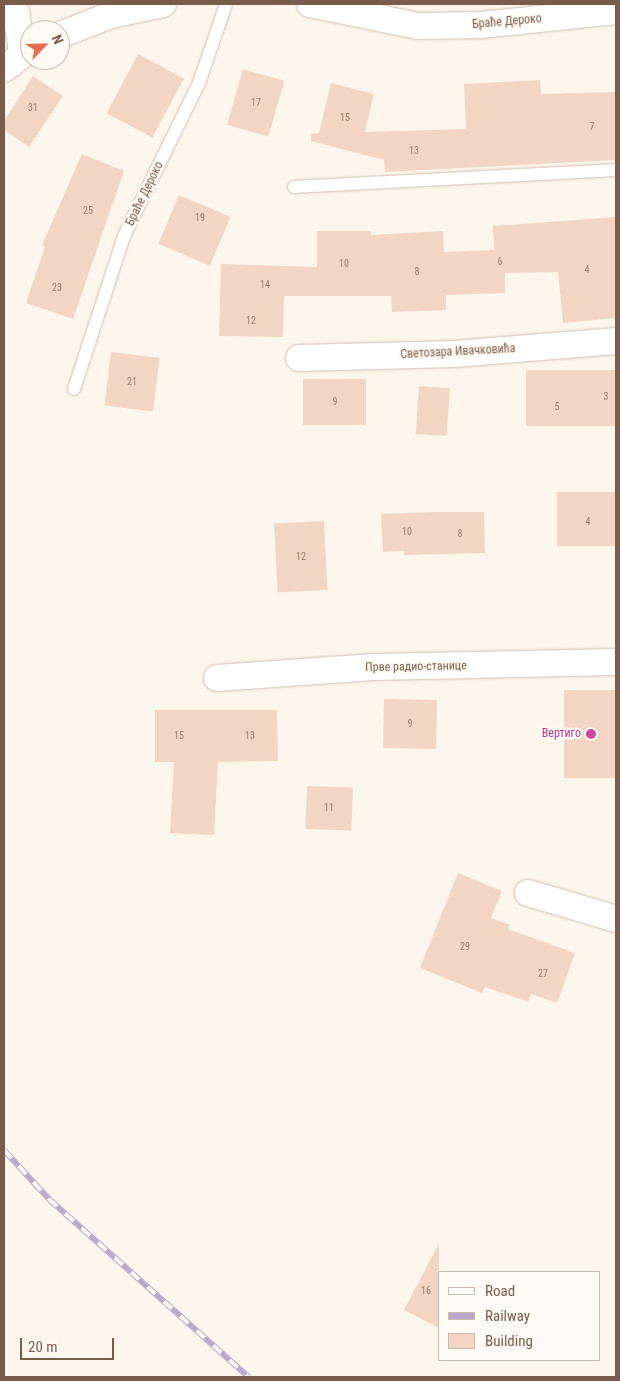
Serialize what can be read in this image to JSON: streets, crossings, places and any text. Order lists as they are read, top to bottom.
{
  "streets": {
    "street": ["Браће Дероко", "Светозара Ивачковића", "Прве радио-станице"]
  },
  "places": ["Вертиго"],
  "house_numbers": [
    "17",
    "31",
    "15",
    "7",
    "13",
    "25",
    "19",
    "6",
    "10",
    "4",
    "8",
    "14",
    "23",
    "12",
    "21",
    "3",
    "9",
    "5",
    "4",
    "10",
    "8",
    "12",
    "9",
    "15",
    "13",
    "11",
    "29",
    "27",
    "16"
  ],
  "legend": ["Road", "Railway", "Building"],
  "scale_bar": "20 m",
  "north": "top right"
}
